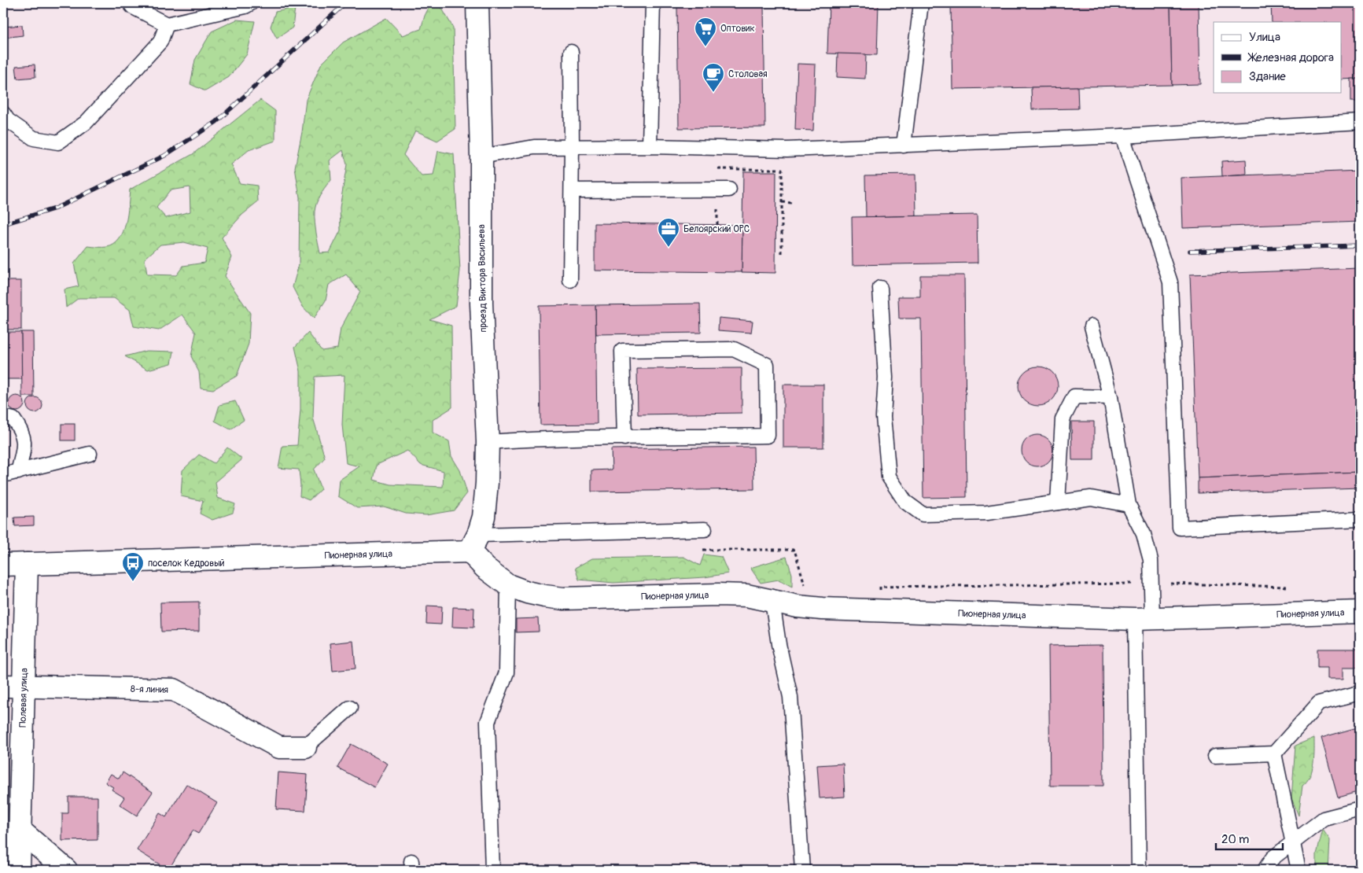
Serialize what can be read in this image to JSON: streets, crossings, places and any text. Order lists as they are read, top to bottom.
{
  "streets": {
    "street": [
      "проезд Виктора Васильева",
      "Пионерная улица",
      "8-я линия",
      "Полевая улица"
    ]
  },
  "crossings": [
    ["проезд Виктора Васильева", "Пионерная улица"],
    ["Пионерная улица", "Полевая улица"],
    ["8-я линия", "Полевая улица"]
  ],
  "places": {
    "supermarket": ["Оптовик"],
    "cafe": ["Столовая"],
    "office": ["Белоярский ОРС"],
    "bus stop": ["поселок Кедровый"]
  },
  "legend": ["Улица", "Железная дорога", "Здание"],
  "scale_bar": "20 m"
}
